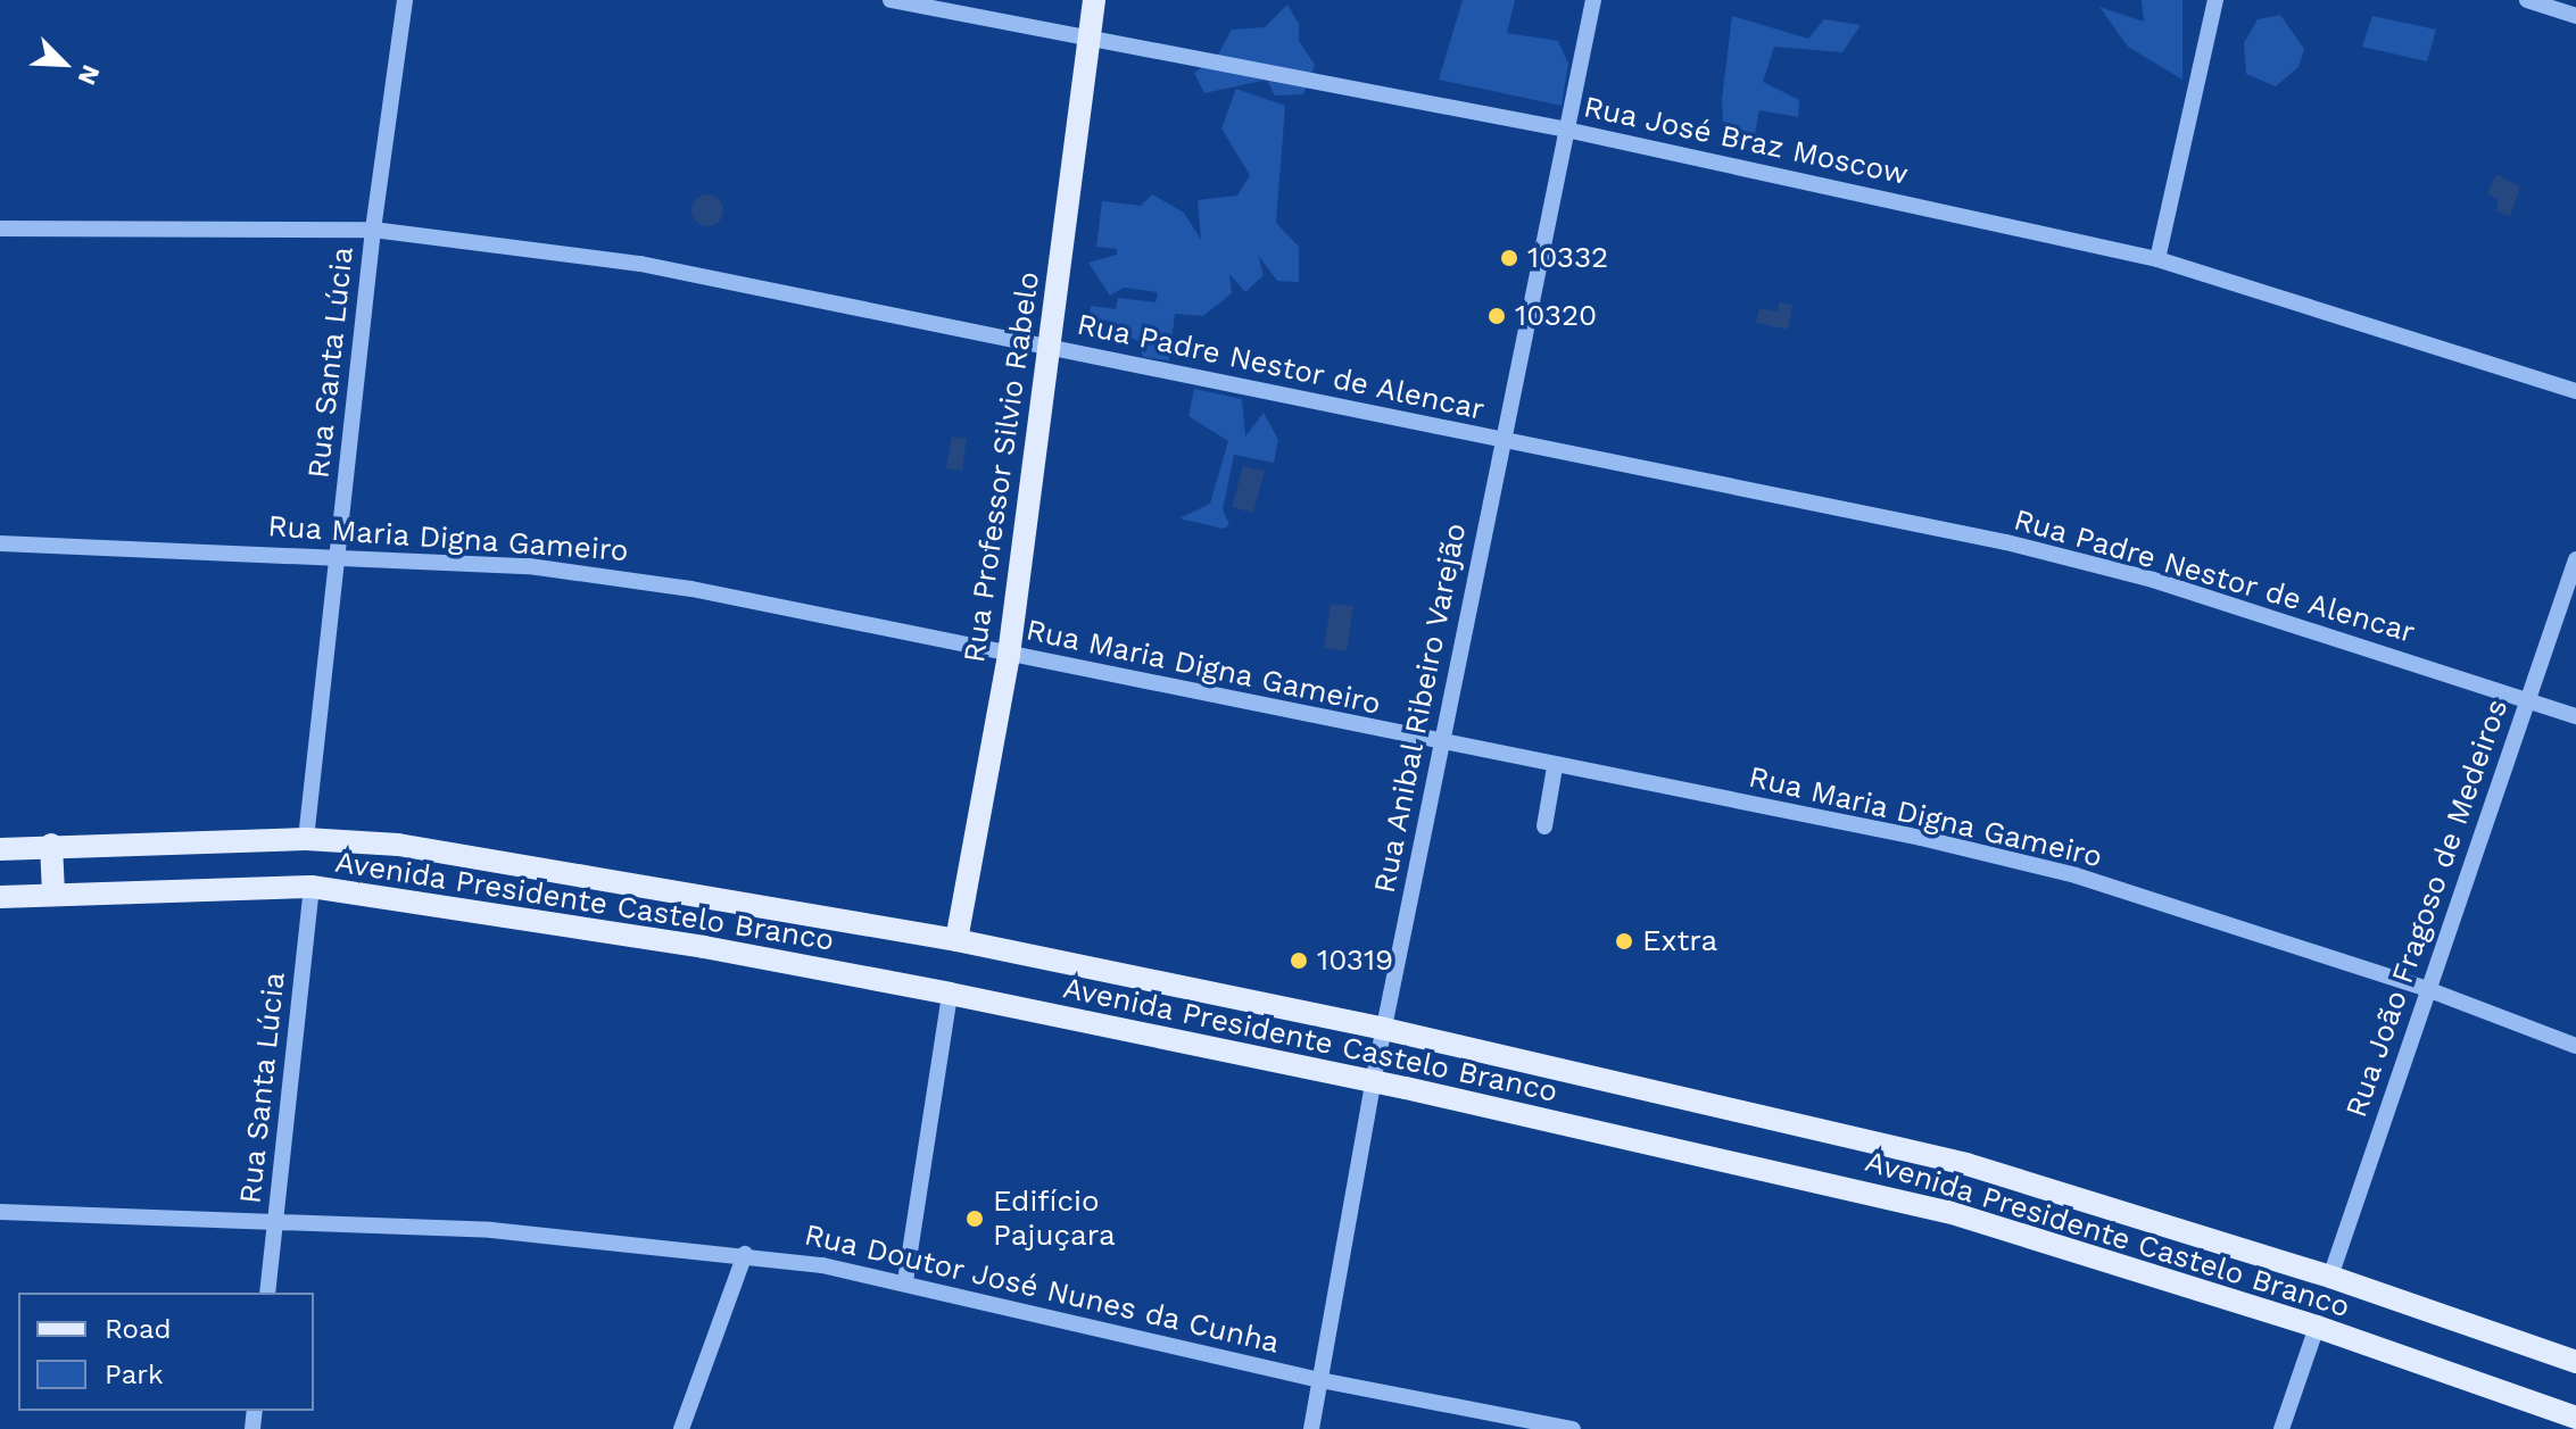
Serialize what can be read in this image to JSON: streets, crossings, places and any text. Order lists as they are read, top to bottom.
{
  "streets": {
    "main road": ["Rua Professor Silvio Rabelo", "Avenida Presidente Castelo Branco"],
    "street": [
      "Rua José Braz Moscow",
      "Rua Santa Lúcia",
      "Rua Padre Nestor de Alencar",
      "Rua Maria Digna Gameiro",
      "Rua Anibal Ribeiro Varejão",
      "Rua João Fragoso de Medeiros",
      "Rua Doutor José Nunes da Cunha"
    ]
  },
  "crossings": [
    ["Rua José Braz Moscow", "Rua Professor Silvio Rabelo"],
    ["Rua José Braz Moscow", "Rua Anibal Ribeiro Varejão"],
    ["Rua Santa Lúcia", "Rua Padre Nestor de Alencar"],
    ["Rua Santa Lúcia", "Rua Maria Digna Gameiro"],
    ["Rua Santa Lúcia", "Avenida Presidente Castelo Branco"],
    ["Rua Santa Lúcia", "Rua Doutor José Nunes da Cunha"],
    ["Rua Padre Nestor de Alencar", "Rua Professor Silvio Rabelo"],
    ["Rua Padre Nestor de Alencar", "Rua Anibal Ribeiro Varejão"],
    ["Rua Padre Nestor de Alencar", "Rua João Fragoso de Medeiros"],
    ["Rua Professor Silvio Rabelo", "Rua Maria Digna Gameiro"],
    ["Rua Professor Silvio Rabelo", "Avenida Presidente Castelo Branco"],
    ["Rua Maria Digna Gameiro", "Rua Anibal Ribeiro Varejão"],
    ["Rua Maria Digna Gameiro", "Rua João Fragoso de Medeiros"],
    ["Rua Anibal Ribeiro Varejão", "Avenida Presidente Castelo Branco"],
    ["Rua Anibal Ribeiro Varejão", "Rua Doutor José Nunes da Cunha"],
    ["Avenida Presidente Castelo Branco", "Rua João Fragoso de Medeiros"]
  ],
  "places": [
    "10332",
    "10320",
    "Extra",
    "10319",
    "Edifício Pajuçara"
  ],
  "legend": ["Road", "Park"],
  "north": "bottom right"
}
